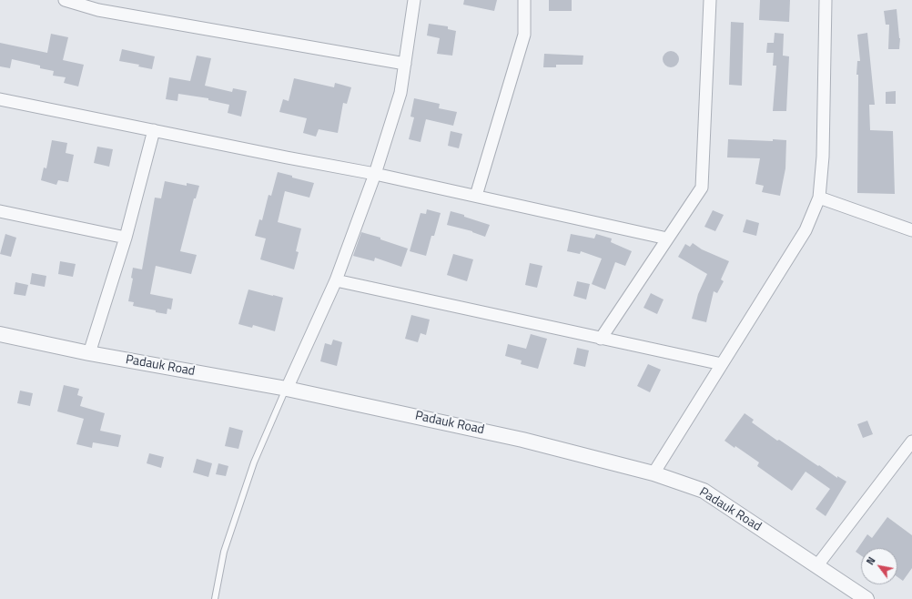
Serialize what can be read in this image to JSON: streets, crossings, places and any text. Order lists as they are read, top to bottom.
{
  "streets": {
    "street": ["Padauk Road"]
  },
  "north": "top left"
}
